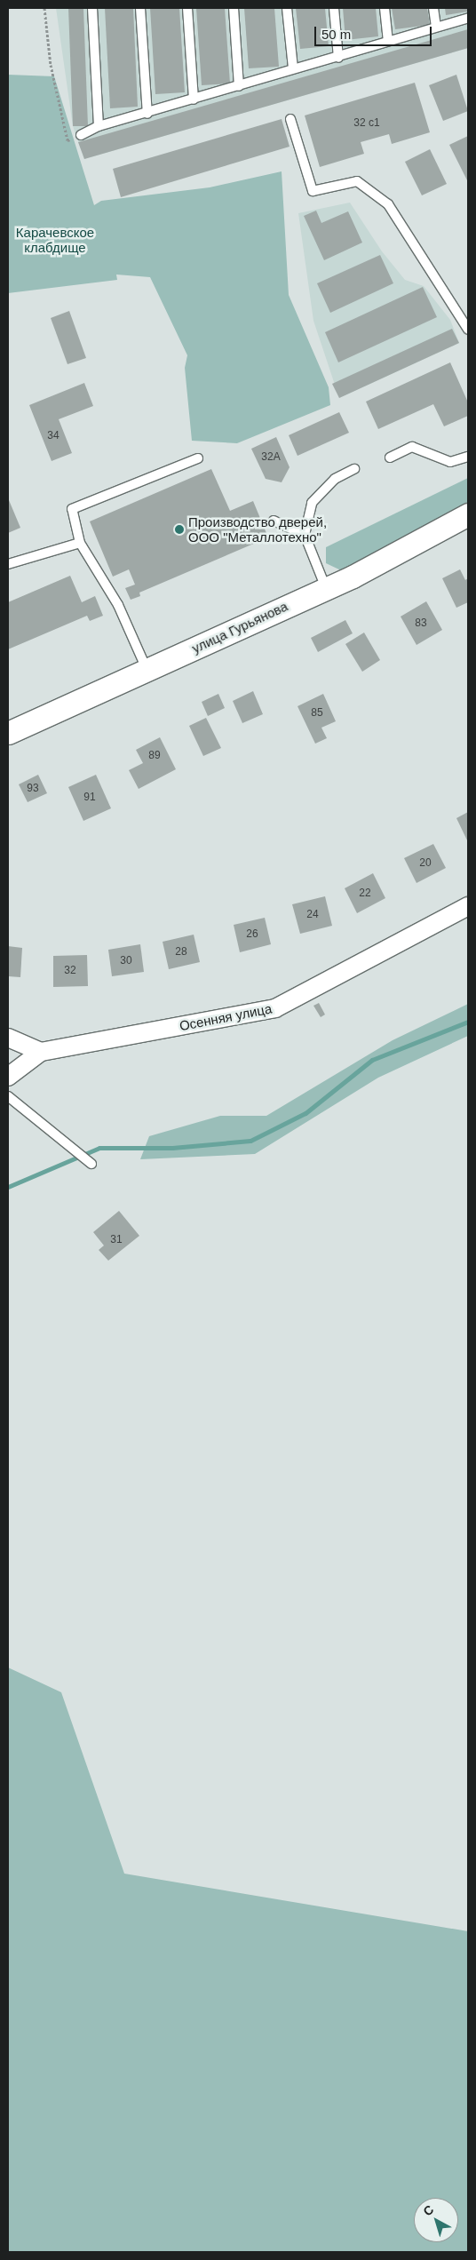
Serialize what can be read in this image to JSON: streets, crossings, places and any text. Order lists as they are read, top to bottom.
{
  "streets": {
    "street": ["улица Гурьянова", "Осенняя улица"]
  },
  "parks": ["Карачевское клабдище"],
  "places": ["Производство дверей, ООО \"Металлотехно\""],
  "house_numbers": [
    "32 с1",
    "34",
    "32А",
    "83",
    "85",
    "89",
    "93",
    "91",
    "20",
    "22",
    "24",
    "26",
    "28",
    "30",
    "32",
    "31"
  ],
  "scale_bar": "50 m",
  "north": "top left"
}
